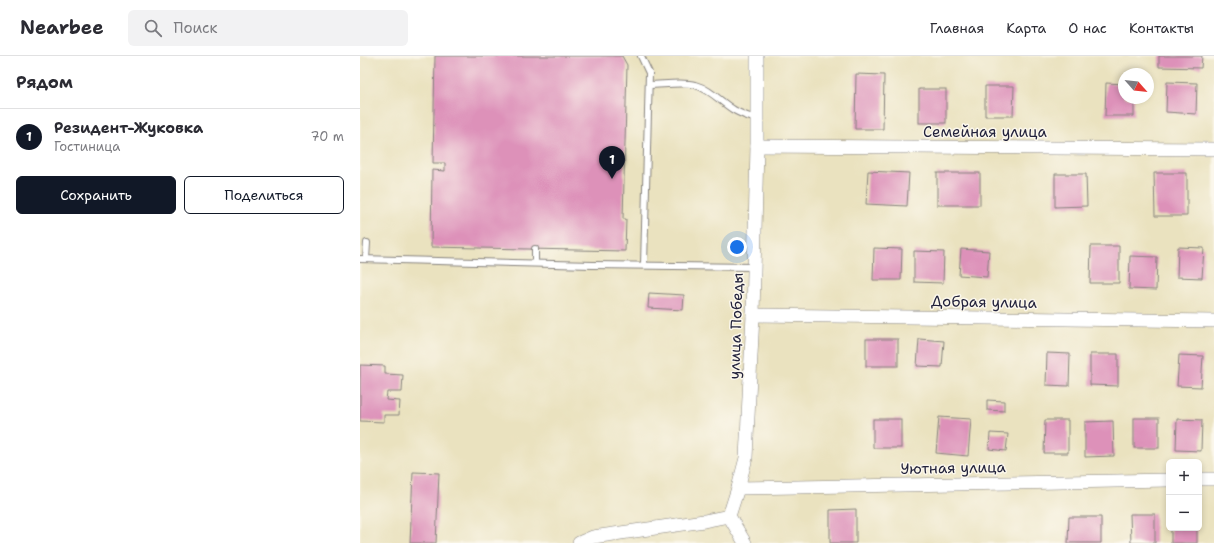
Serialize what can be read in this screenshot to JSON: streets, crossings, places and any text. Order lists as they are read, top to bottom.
{
  "streets": {
    "street": [
      "Семейная улица",
      "Добрая улица",
      "улица Победы",
      "Уютная улица"
    ]
  },
  "crossings": [
    ["Семейная улица", "улица Победы"],
    ["Добрая улица", "улица Победы"],
    ["улица Победы", "Уютная улица"]
  ],
  "north": "bottom right",
  "page": {
    "header": "Nearbee",
    "search": "Поиск",
    "nav": [
      "Главная",
      "Карта",
      "О нас",
      "Контакты"
    ],
    "heading": "Рядом",
    "list": [
      {
        "mark": "1",
        "name": "Резидент-Жуковка",
        "note": "Гостиница",
        "value": "70 m"
      }
    ],
    "pins": "1",
    "buttons": ["Сохранить", "Поделиться"],
    "map_buttons": ["+", "−"]
  }
}
